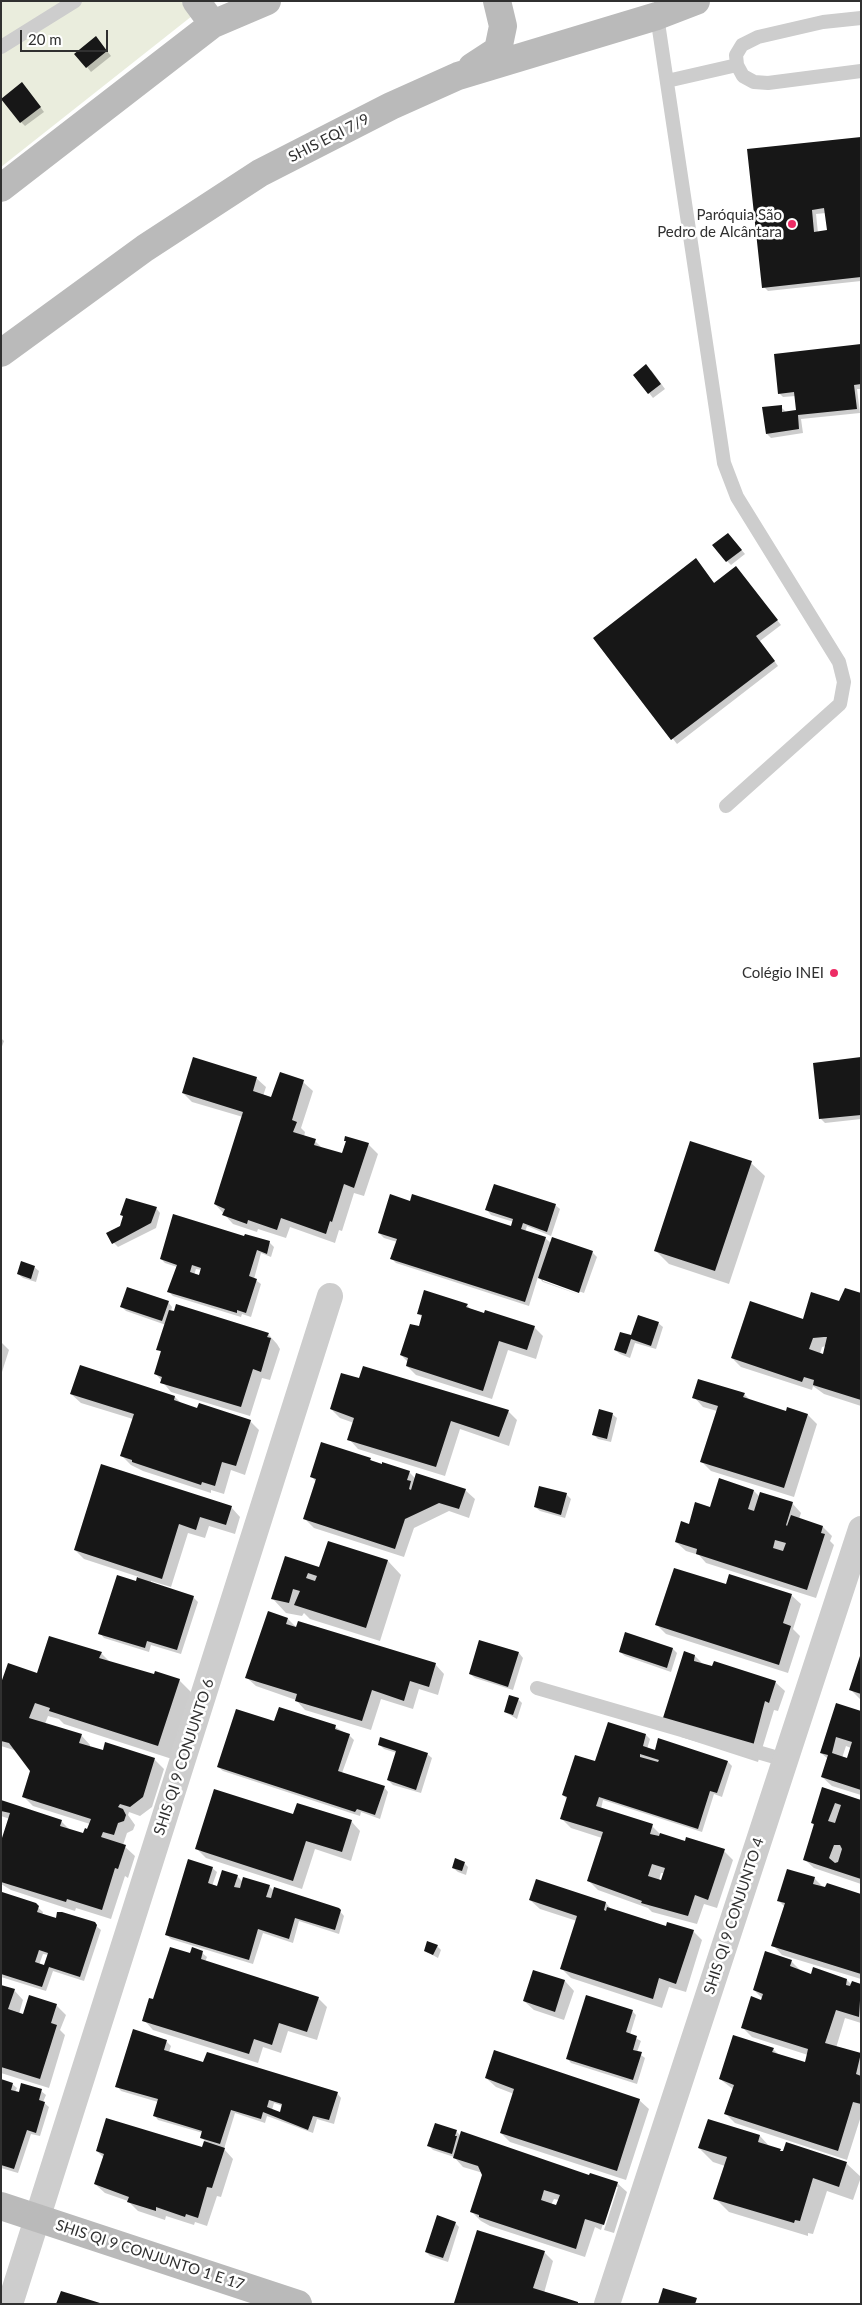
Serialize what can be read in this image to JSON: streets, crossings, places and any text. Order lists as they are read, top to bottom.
{
  "streets": {
    "street": [
      "SHIS EQI 7/9",
      "SHIS QI 9 CONJUNTO 6",
      "SHIS QI 9 CONJUNTO 4",
      "SHIS QI 9 CONJUNTO 1 E 17"
    ]
  },
  "crossings": [
    ["SHIS QI 9 CONJUNTO 6", "SHIS QI 9 CONJUNTO 1 E 17"]
  ],
  "places": ["Paróquia São Pedro de Alcântara", "Colégio INEI"],
  "scale_bar": "20 m"
}
